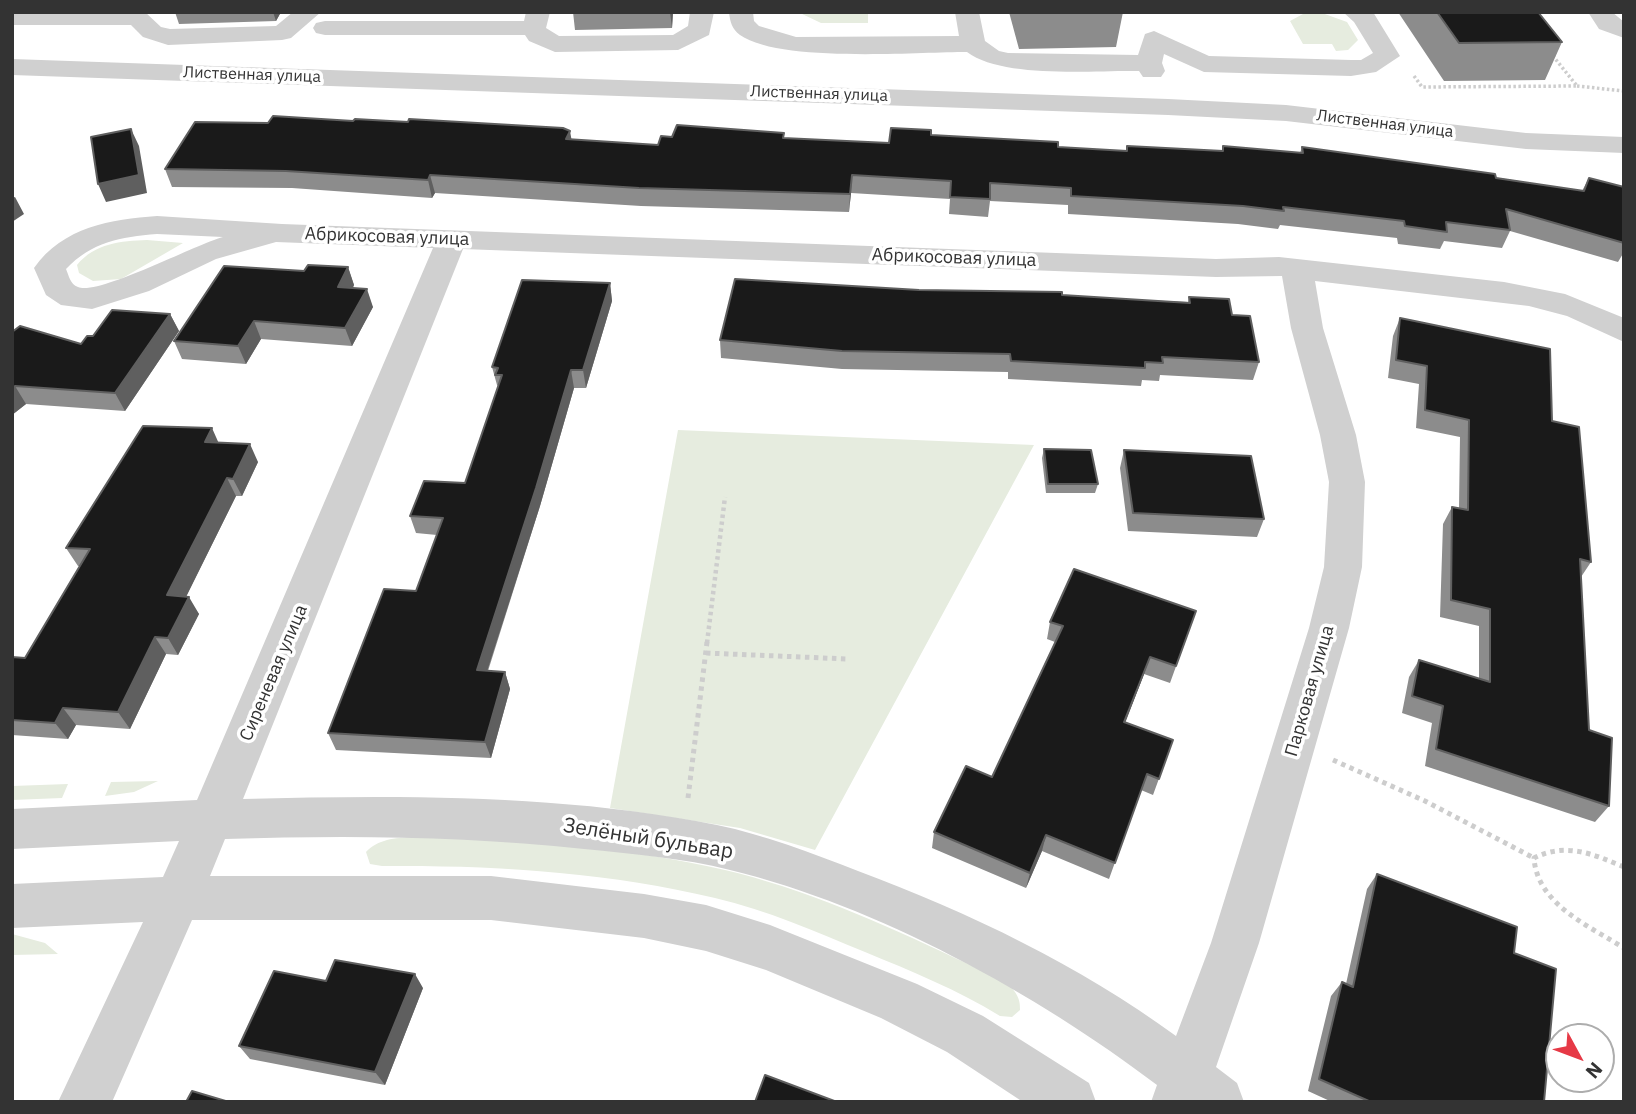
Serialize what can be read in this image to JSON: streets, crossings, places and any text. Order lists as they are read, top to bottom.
{
  "streets": {
    "street": [
      "Лиственная улица",
      "Абрикосовая улица",
      "Сиреневая улица",
      "Парковая улица",
      "Зелёный бульвар"
    ]
  },
  "crossings": [
    ["Абрикосовая улица", "Сиреневая улица"],
    ["Абрикосовая улица", "Парковая улица"],
    ["Сиреневая улица", "Зелёный бульвар"],
    ["Парковая улица", "Зелёный бульвар"]
  ],
  "north": "bottom right"
}
